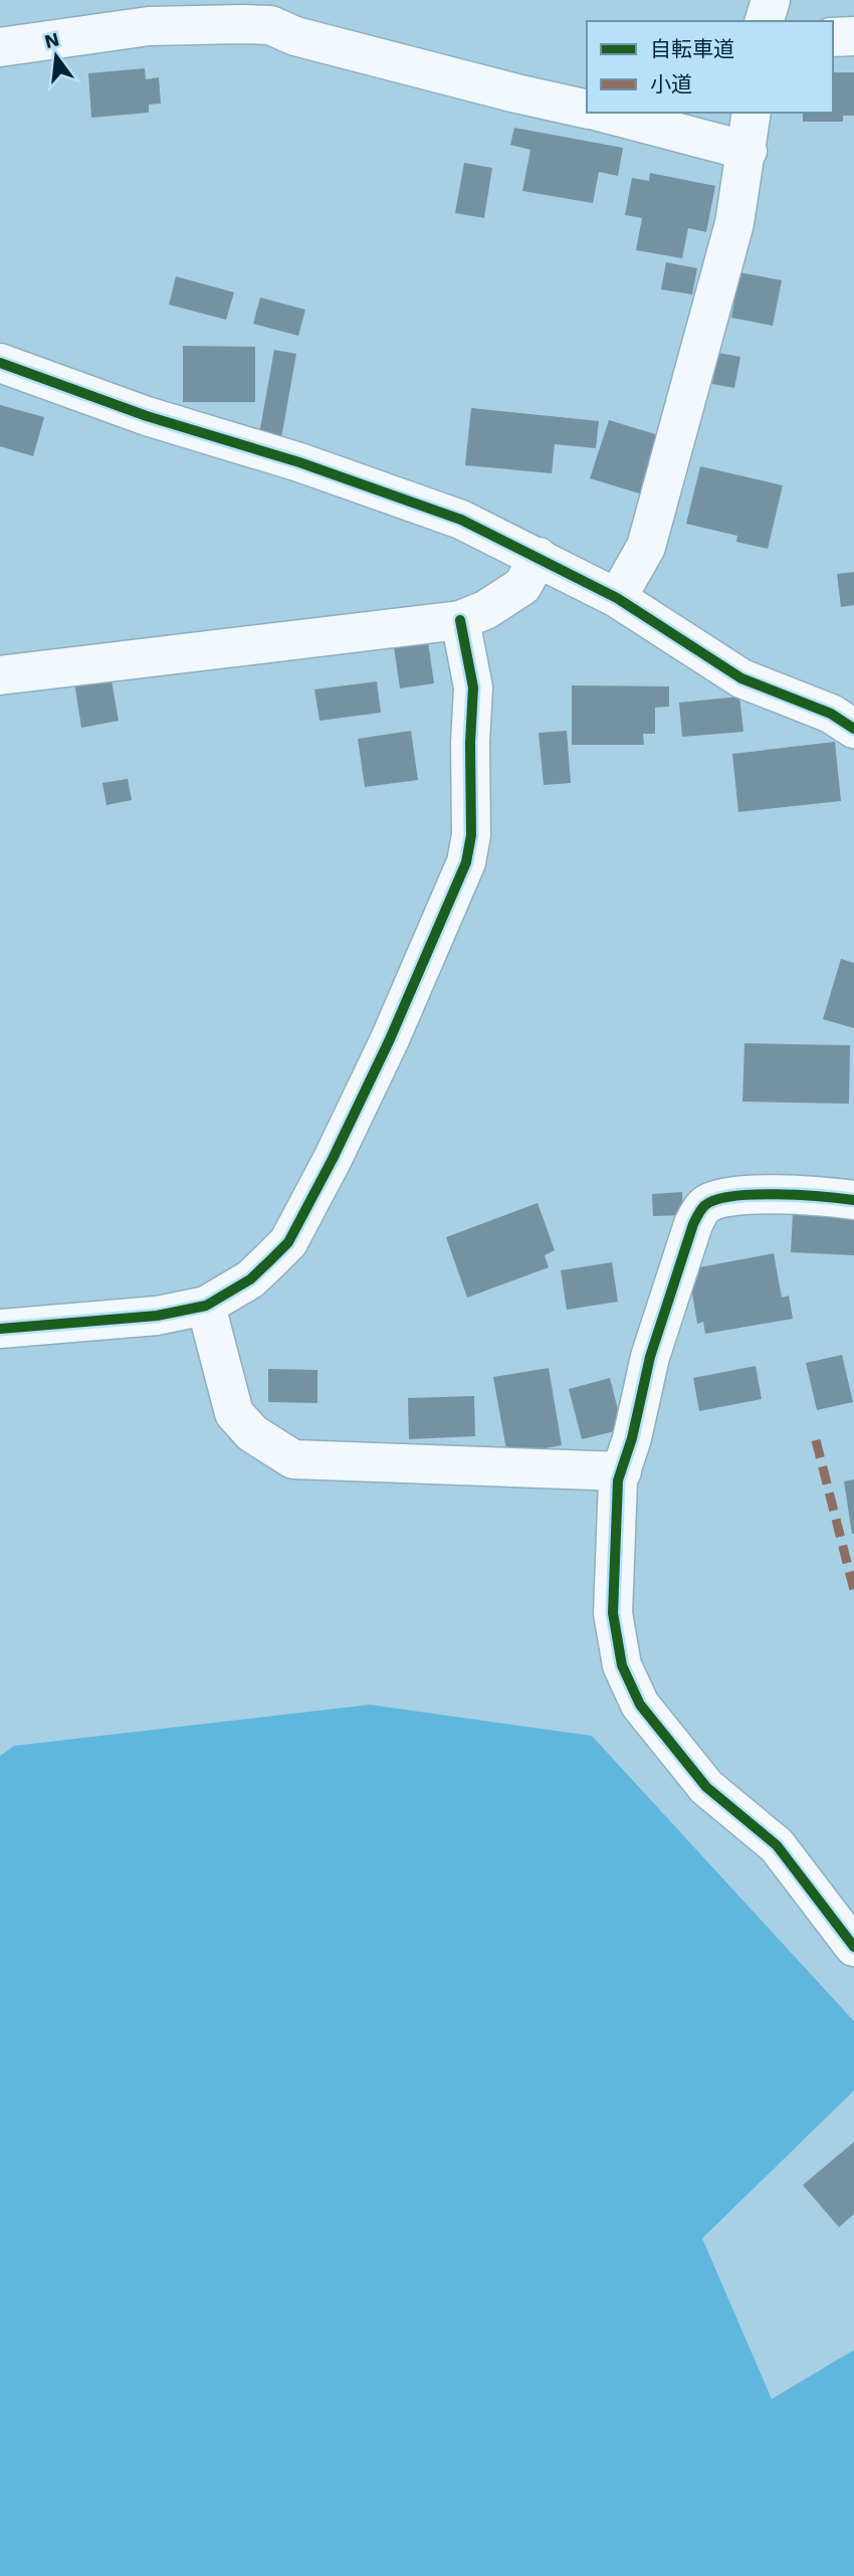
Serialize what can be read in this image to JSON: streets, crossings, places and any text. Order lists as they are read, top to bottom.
{
  "legend": ["自転車道", "小道"],
  "north": "top"
}
